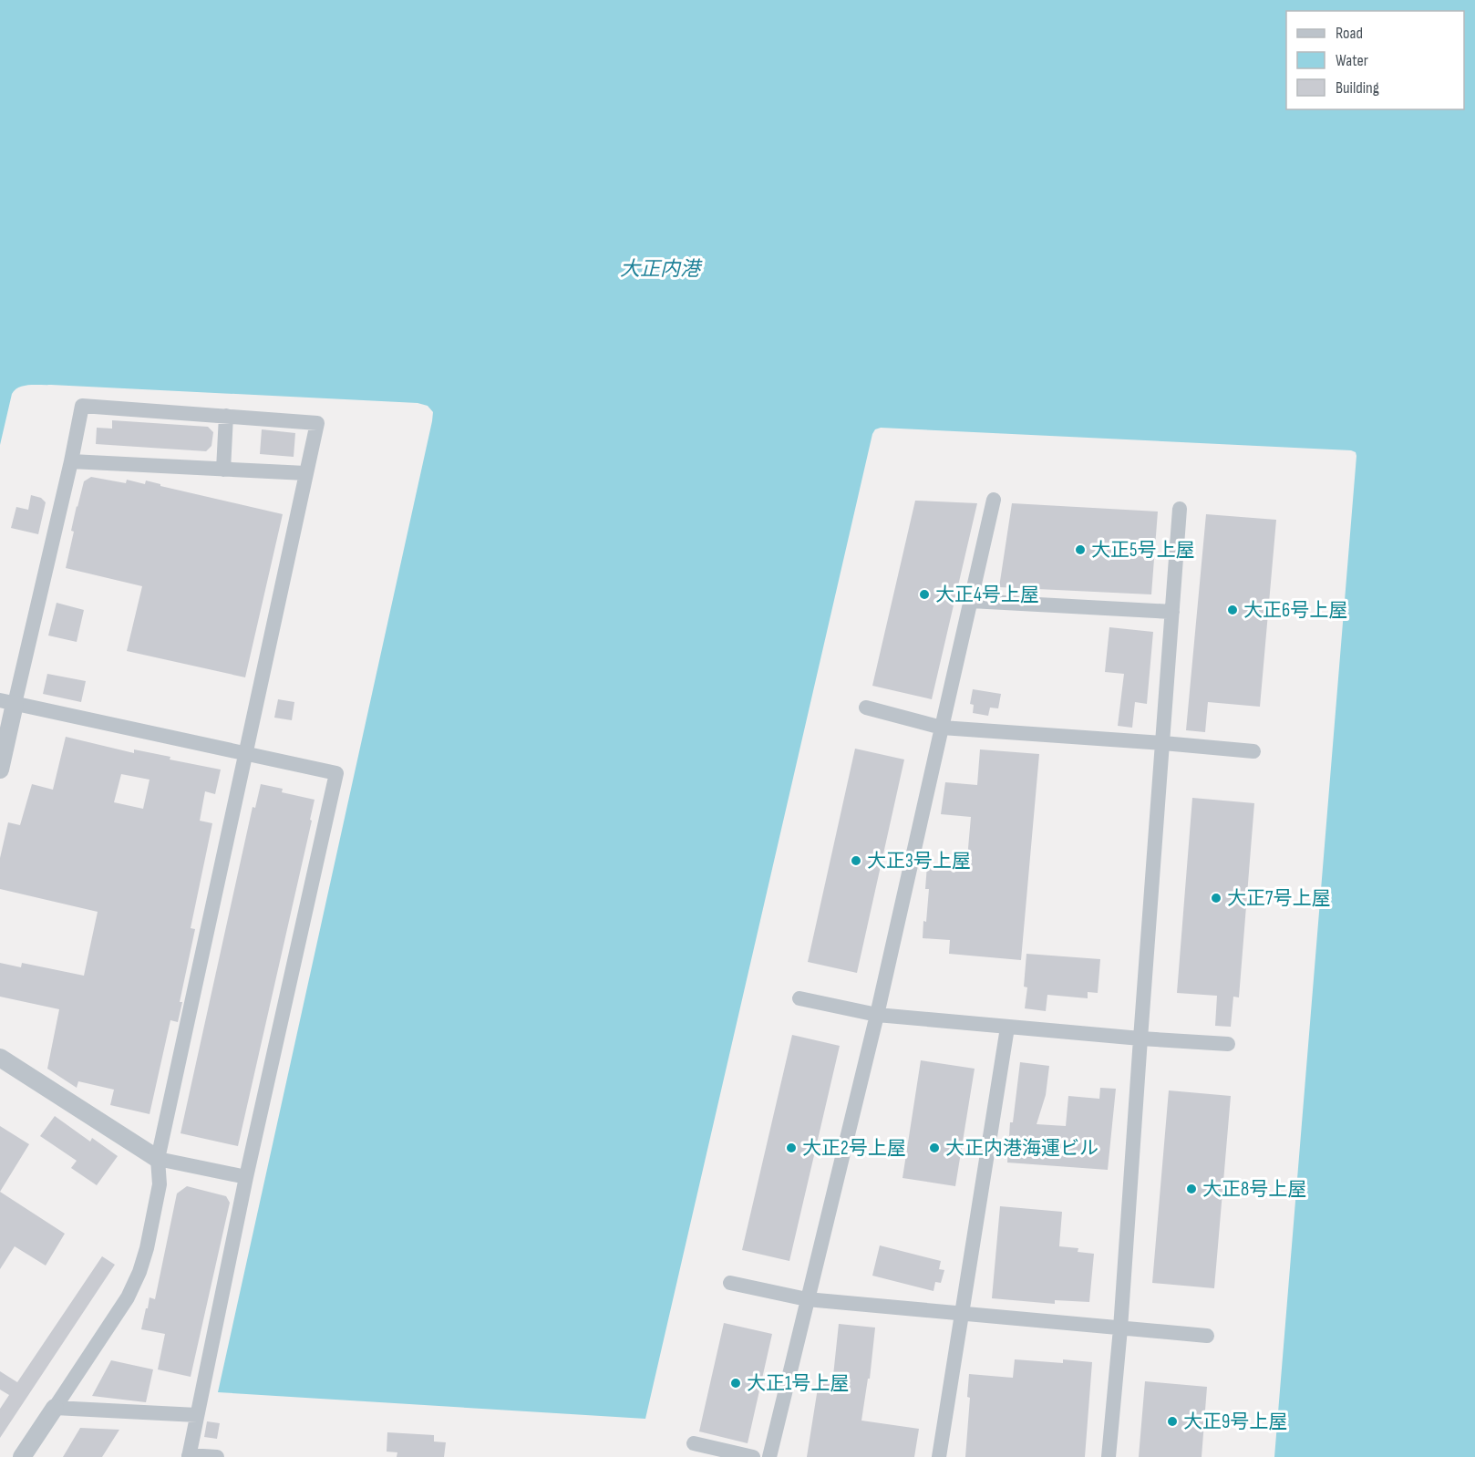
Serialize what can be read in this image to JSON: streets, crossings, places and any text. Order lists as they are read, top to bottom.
{
  "water": ["大正内港"],
  "places": [
    "大正5号上屋",
    "大正4号上屋",
    "大正6号上屋",
    "大正3号上屋",
    "大正7号上屋",
    "大正2号上屋",
    "大正内港海運ビル",
    "大正8号上屋",
    "大正1号上屋",
    "大正9号上屋"
  ],
  "legend": ["Road", "Water", "Building"]
}
